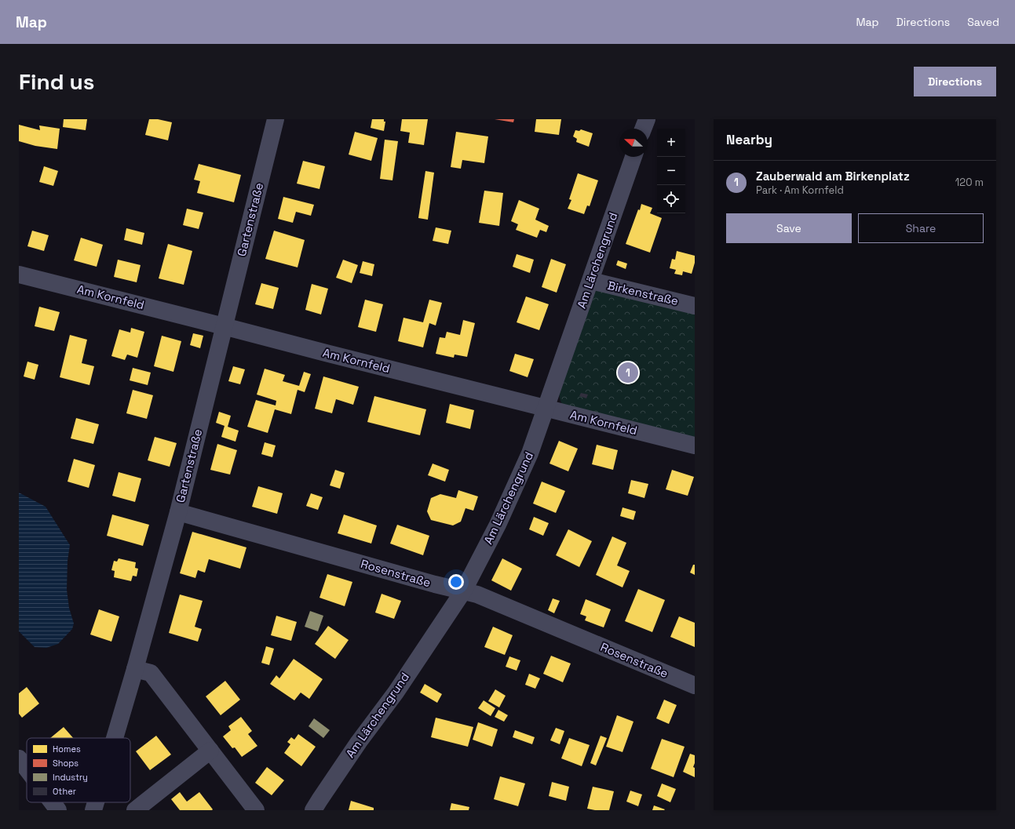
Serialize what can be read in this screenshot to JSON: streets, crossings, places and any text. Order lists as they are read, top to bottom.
{
  "streets": {
    "street": [
      "Gartenstraße",
      "Am Lärchengrund",
      "Birkenstraße",
      "Am Kornfeld",
      "Rosenstraße"
    ]
  },
  "crossings": [
    ["Gartenstraße", "Am Kornfeld"],
    ["Gartenstraße", "Rosenstraße"],
    ["Am Lärchengrund", "Birkenstraße"],
    ["Am Lärchengrund", "Am Kornfeld"],
    ["Am Lärchengrund", "Rosenstraße"]
  ],
  "legend": [
    "Homes",
    "Shops",
    "Industry",
    "Other"
  ],
  "north": "left",
  "page": {
    "header": "Map",
    "nav": ["Map", "Directions", "Saved"],
    "buttons": [
      "Directions",
      ["Save", "Share"]
    ],
    "title": "Find us",
    "heading": "Nearby",
    "map_buttons": ["+", "−"],
    "list": [
      {
        "mark": "1",
        "name": "Zauberwald am Birkenplatz",
        "note": "Park · Am Kornfeld",
        "value": "120 m"
      }
    ],
    "pins": "1"
  }
}
